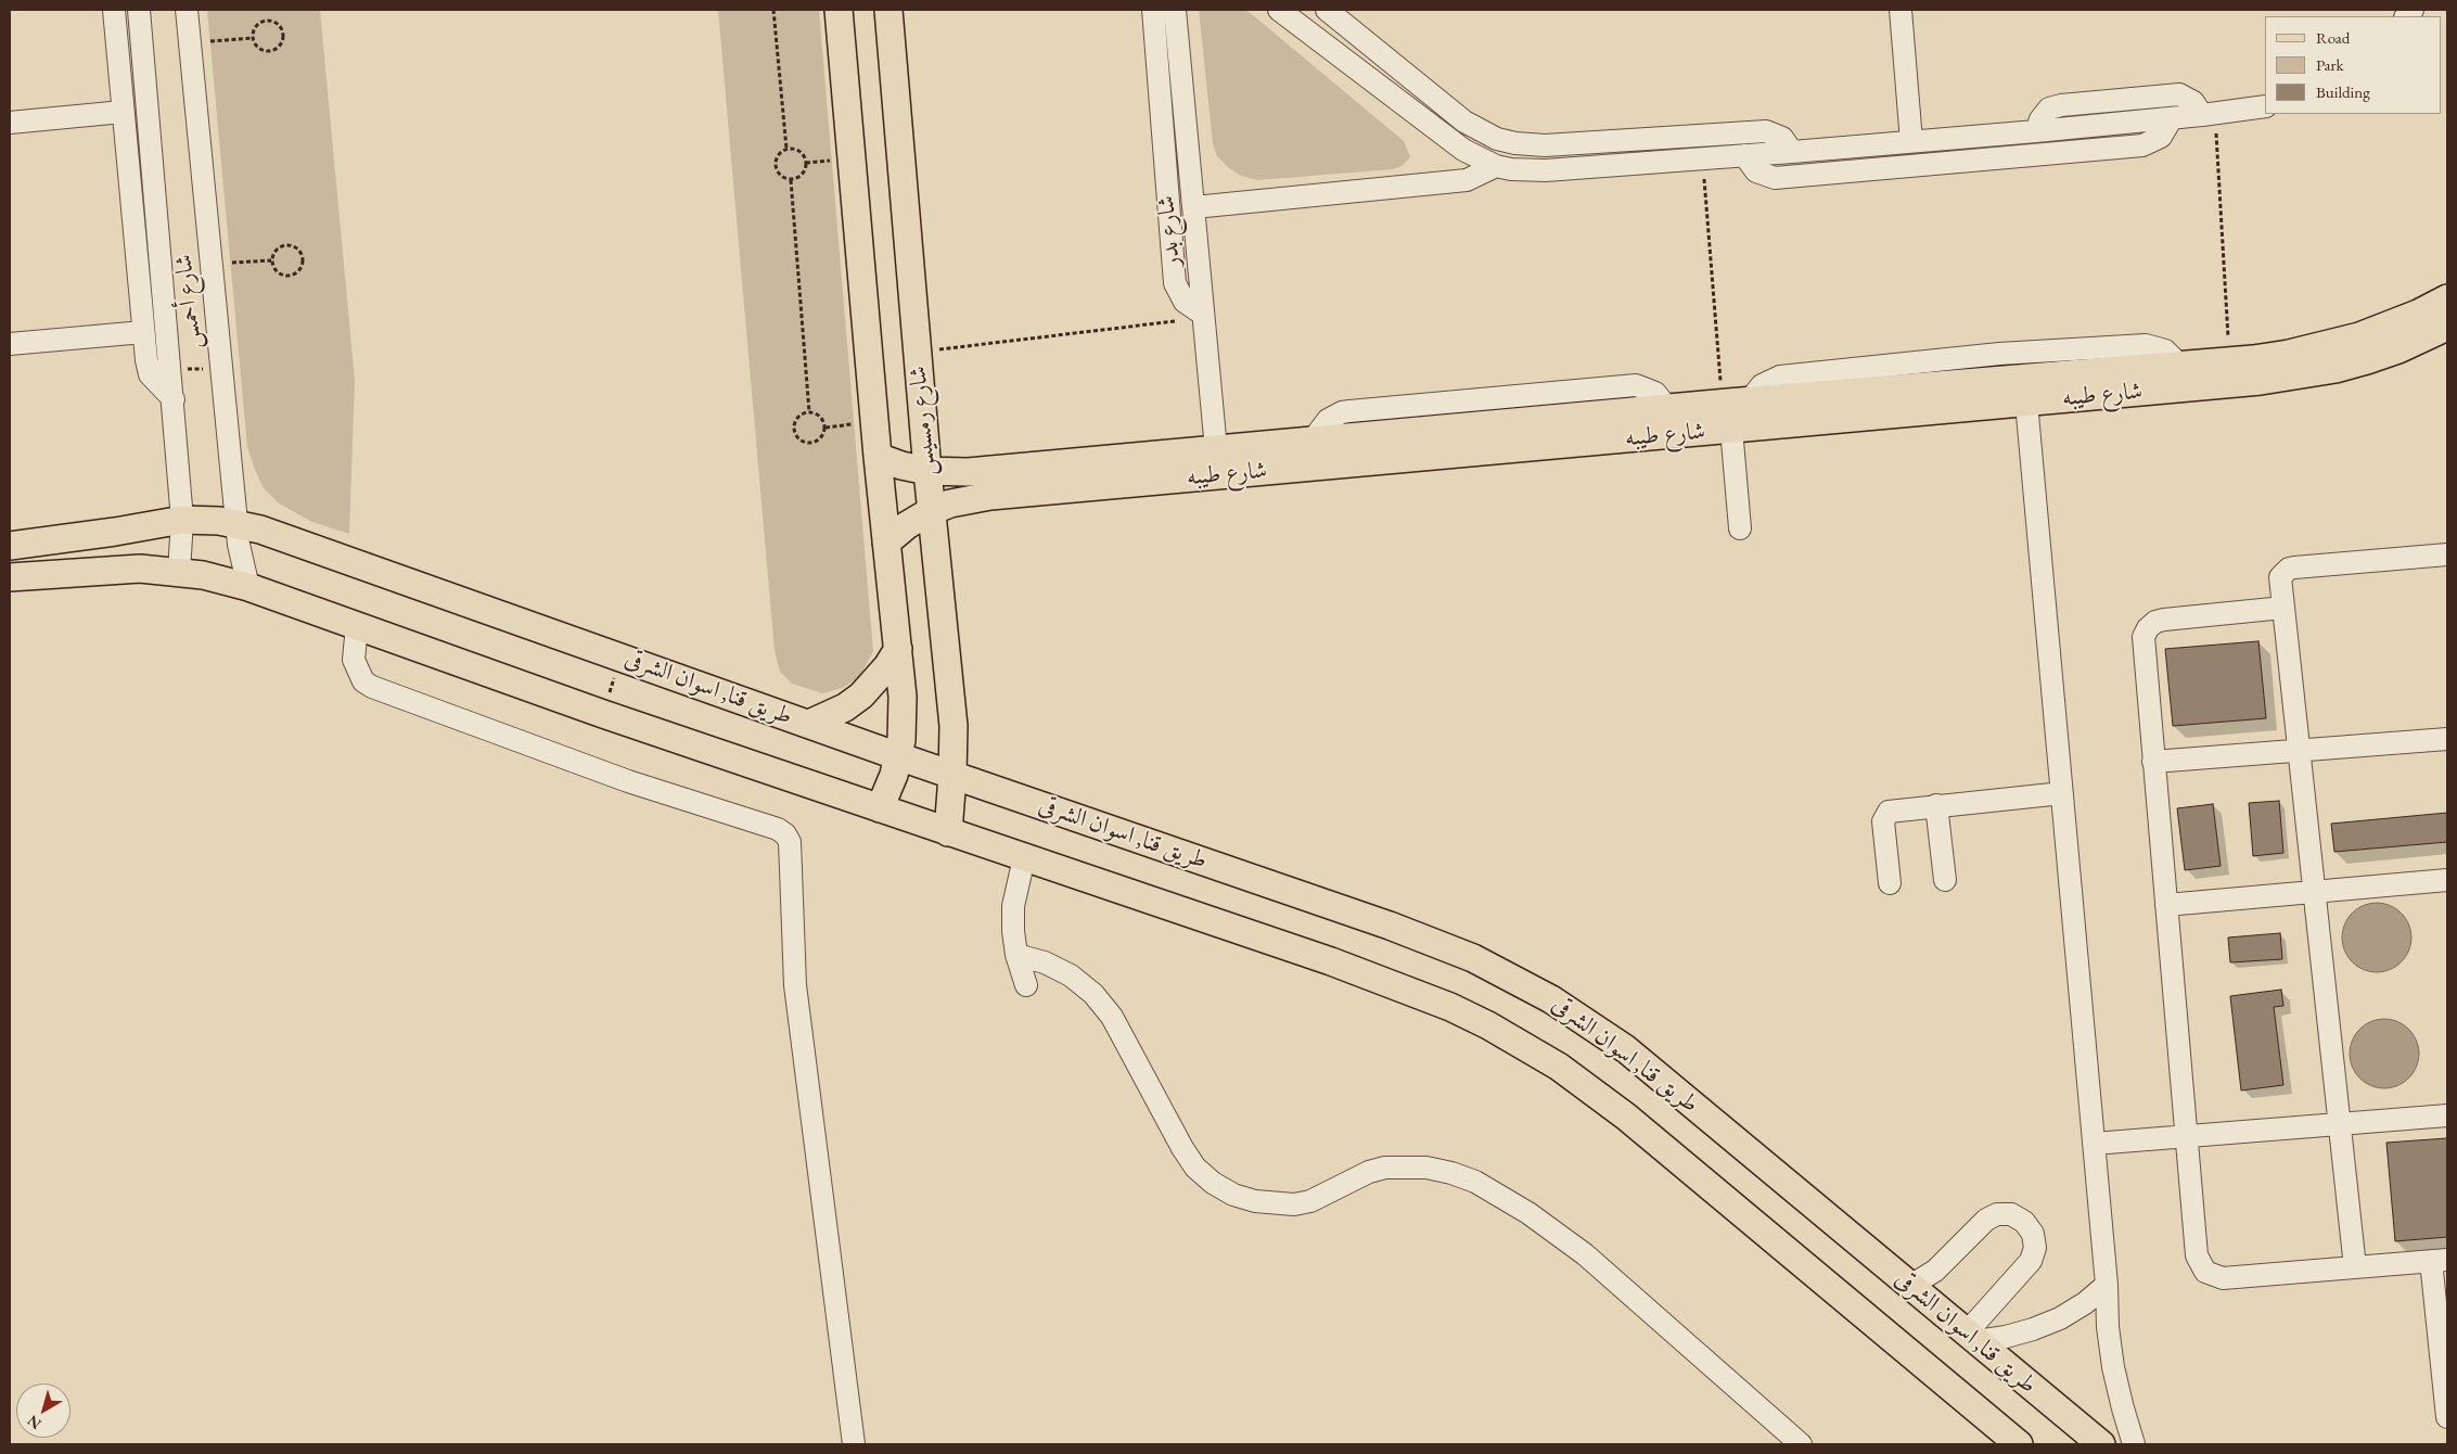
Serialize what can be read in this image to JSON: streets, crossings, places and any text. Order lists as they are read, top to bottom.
{
  "streets": {
    "main road": ["شارع طيبه", "شارع رمسيس", "طريق قنا, اسوان الشرقى"],
    "street": ["شارع بدر", "شارع أحمس"]
  },
  "crossings": [
    ["شارع بدر", "شارع طيبه"],
    ["شارع أحمس", "طريق قنا, اسوان الشرقى"],
    ["شارع طيبه", "شارع رمسيس"],
    ["شارع رمسيس", "طريق قنا, اسوان الشرقى"]
  ],
  "legend": ["Road", "Park", "Building"],
  "north": "bottom left"
}
